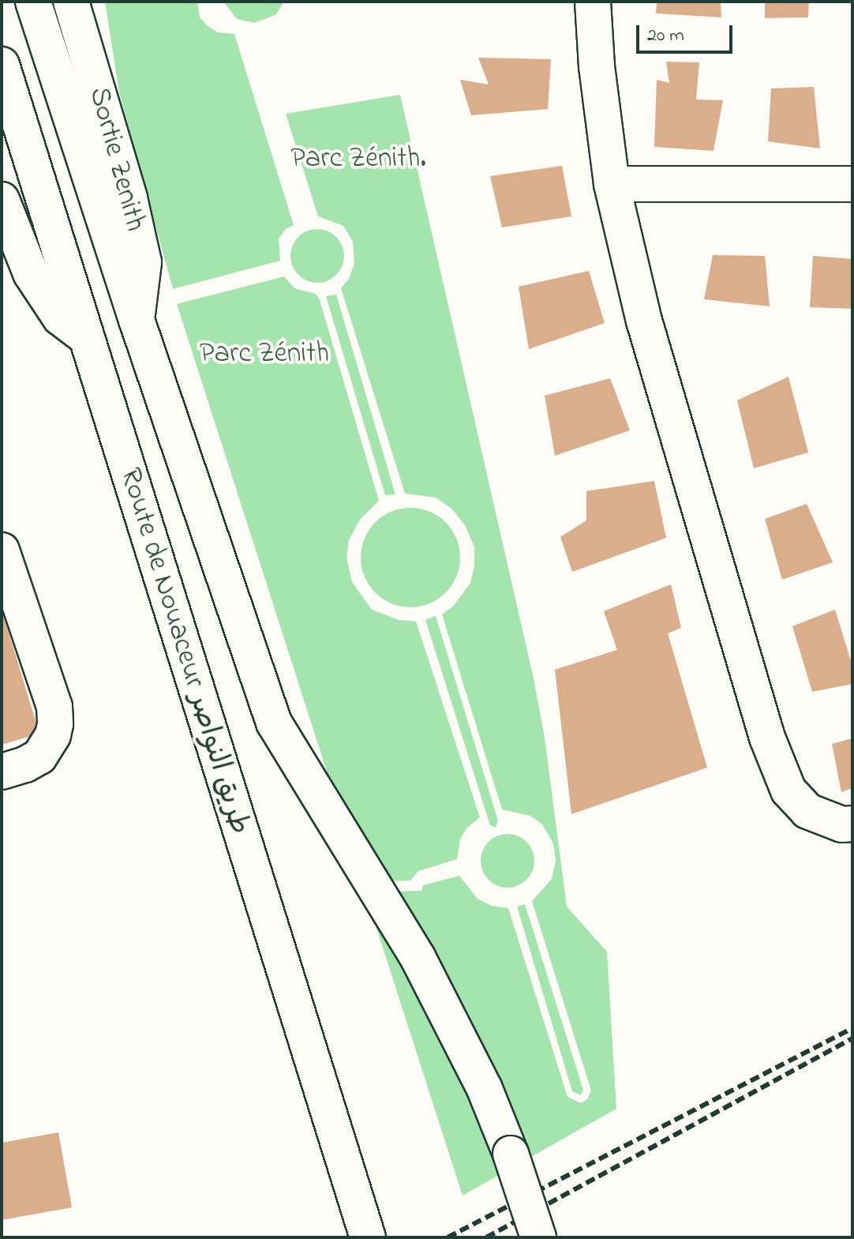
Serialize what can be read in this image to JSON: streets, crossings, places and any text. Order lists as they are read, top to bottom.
{
  "streets": {
    "main road": ["Sortie Zenith", "Route de Nouaceur طريق النواصر"]
  },
  "crossings": [
    ["Sortie Zenith", "Route de Nouaceur طريق النواصر"]
  ],
  "parks": ["Parc Zénith.", "Parc Zénith"],
  "scale_bar": "20 m"
}
